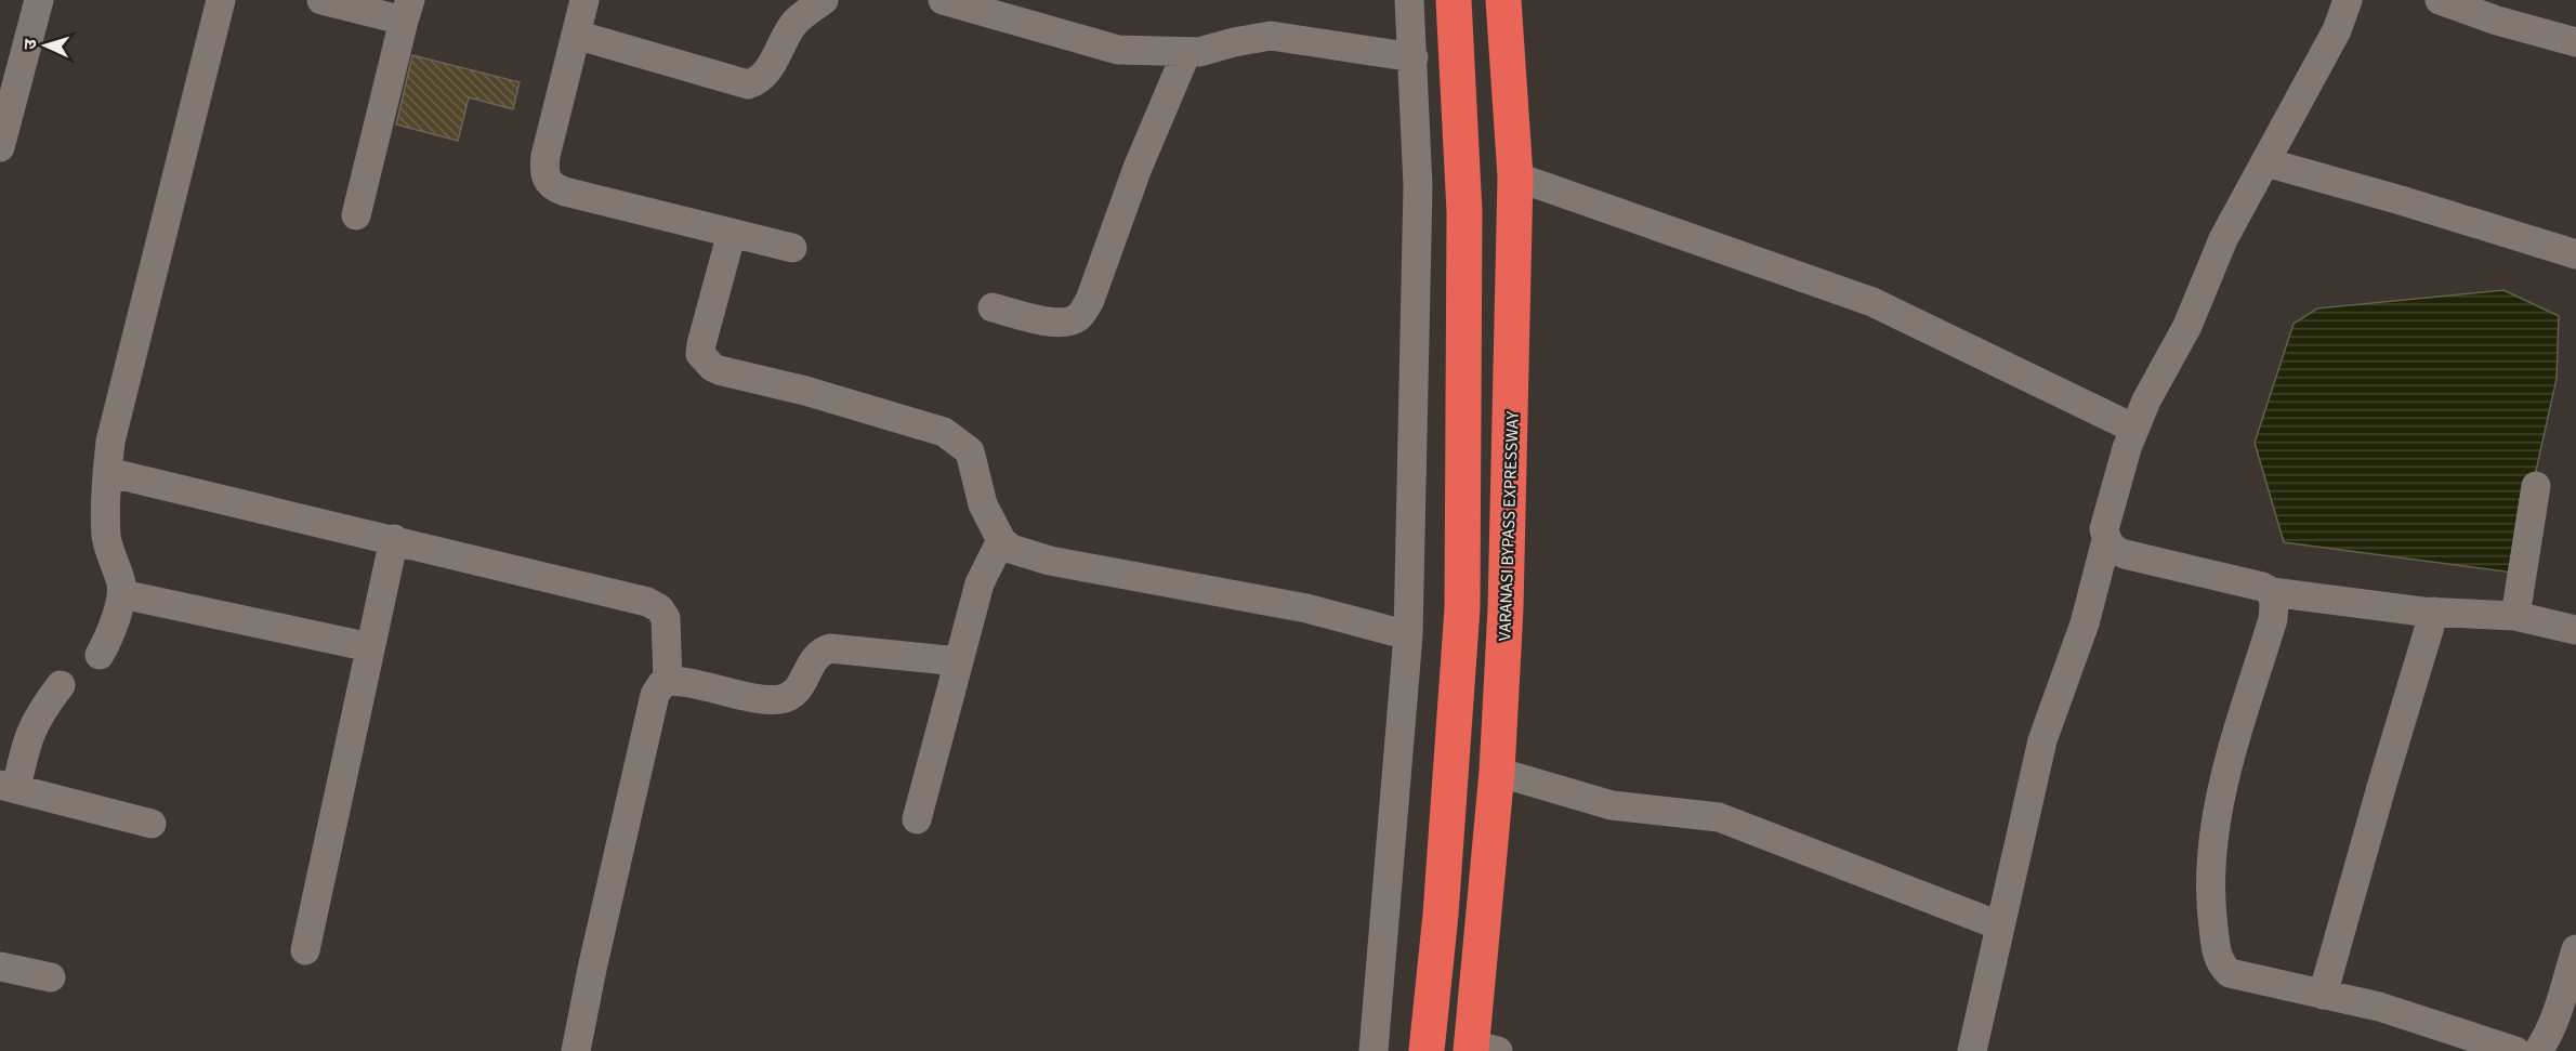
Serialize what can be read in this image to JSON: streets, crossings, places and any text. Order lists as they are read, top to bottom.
{
  "streets": {
    "highway": ["VARANASI BYPASS EXPRESSWAY"]
  },
  "north": "left"
}
